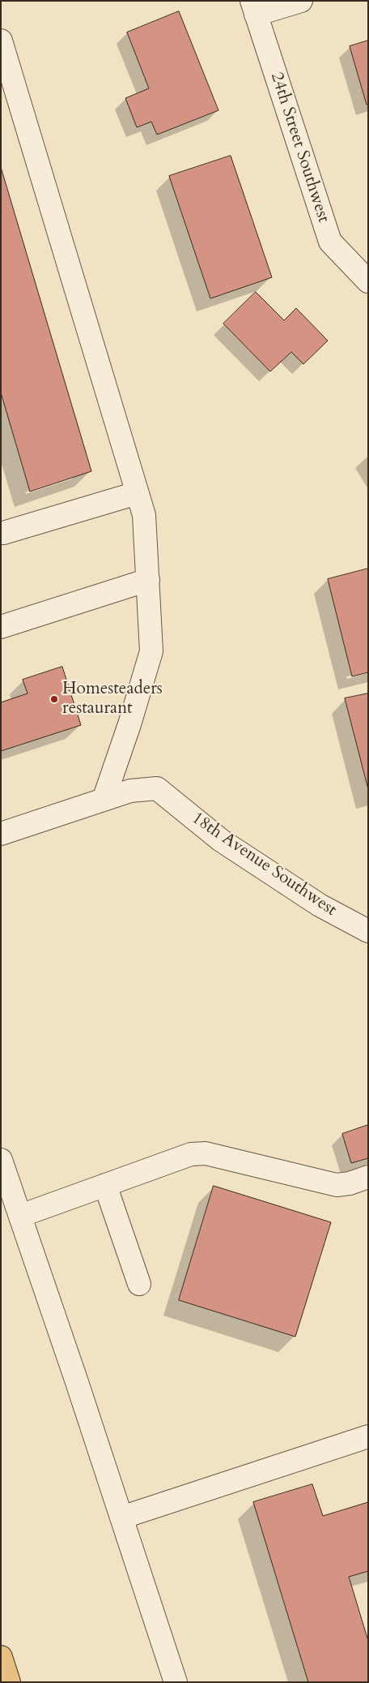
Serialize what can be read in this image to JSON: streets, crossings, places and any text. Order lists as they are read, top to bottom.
{
  "streets": {
    "street": ["24th Street Southwest", "18th Avenue Southwest"]
  },
  "places": ["Homesteaders restaurant"]
}
